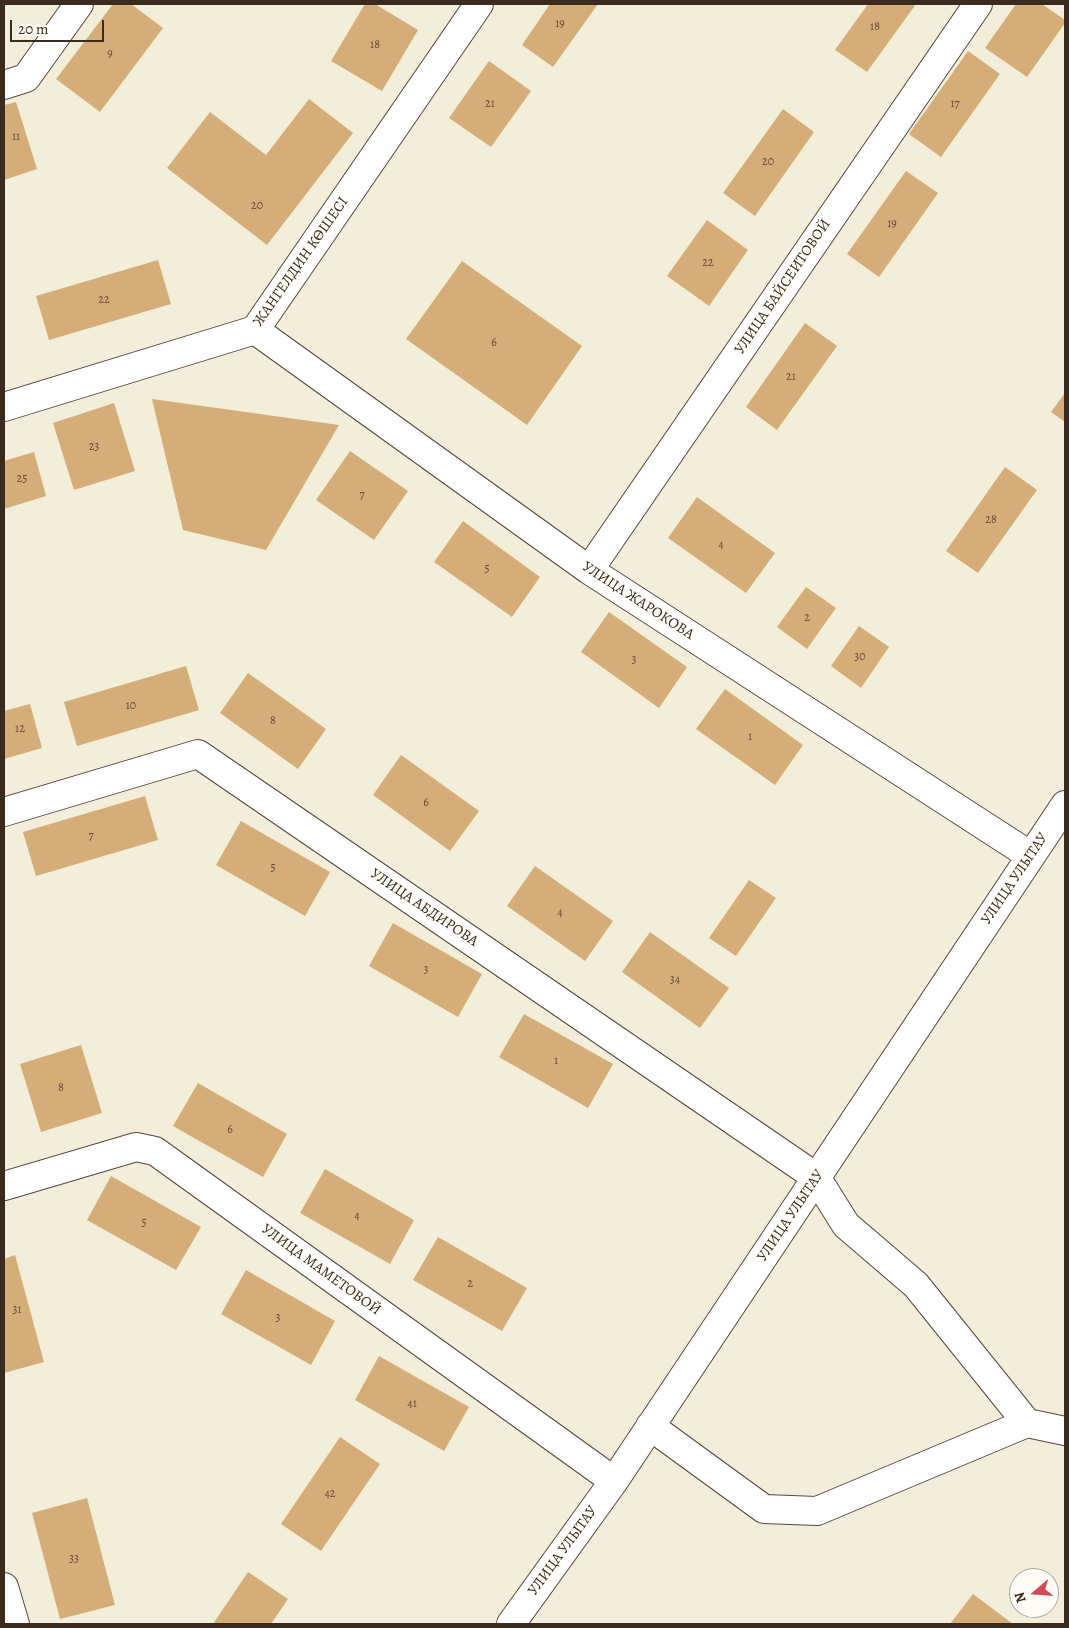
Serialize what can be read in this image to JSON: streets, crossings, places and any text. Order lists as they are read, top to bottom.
{
  "streets": {
    "street": [
      "ЖАНГЕЛДИН КӨШЕСІ",
      "УЛИЦА БАЙСЕИТОВОЙ",
      "УЛИЦА ЖАРОКОВА",
      "УЛИЦА УЛЫТАУ",
      "УЛИЦА АБДИРОВА",
      "УЛИЦА МАМЕТОВОЙ"
    ]
  },
  "crossings": [
    ["ЖАНГЕЛДИН КӨШЕСІ", "УЛИЦА ЖАРОКОВА"],
    ["УЛИЦА БАЙСЕИТОВОЙ", "УЛИЦА ЖАРОКОВА"],
    ["УЛИЦА ЖАРОКОВА", "УЛИЦА УЛЫТАУ"],
    ["УЛИЦА УЛЫТАУ", "УЛИЦА АБДИРОВА"],
    ["УЛИЦА УЛЫТАУ", "УЛИЦА МАМЕТОВОЙ"]
  ],
  "house_numbers": [
    "19",
    "18",
    "18",
    "9",
    "21",
    "17",
    "11",
    "20",
    "20",
    "19",
    "22",
    "22",
    "6",
    "21",
    "23",
    "25",
    "7",
    "28",
    "4",
    "5",
    "2",
    "30",
    "3",
    "10",
    "8",
    "12",
    "1",
    "6",
    "7",
    "5",
    "4",
    "3",
    "34",
    "1",
    "8",
    "6",
    "4",
    "5",
    "2",
    "31",
    "3",
    "41",
    "42",
    "33"
  ],
  "scale_bar": "20 m",
  "north": "left"
}
